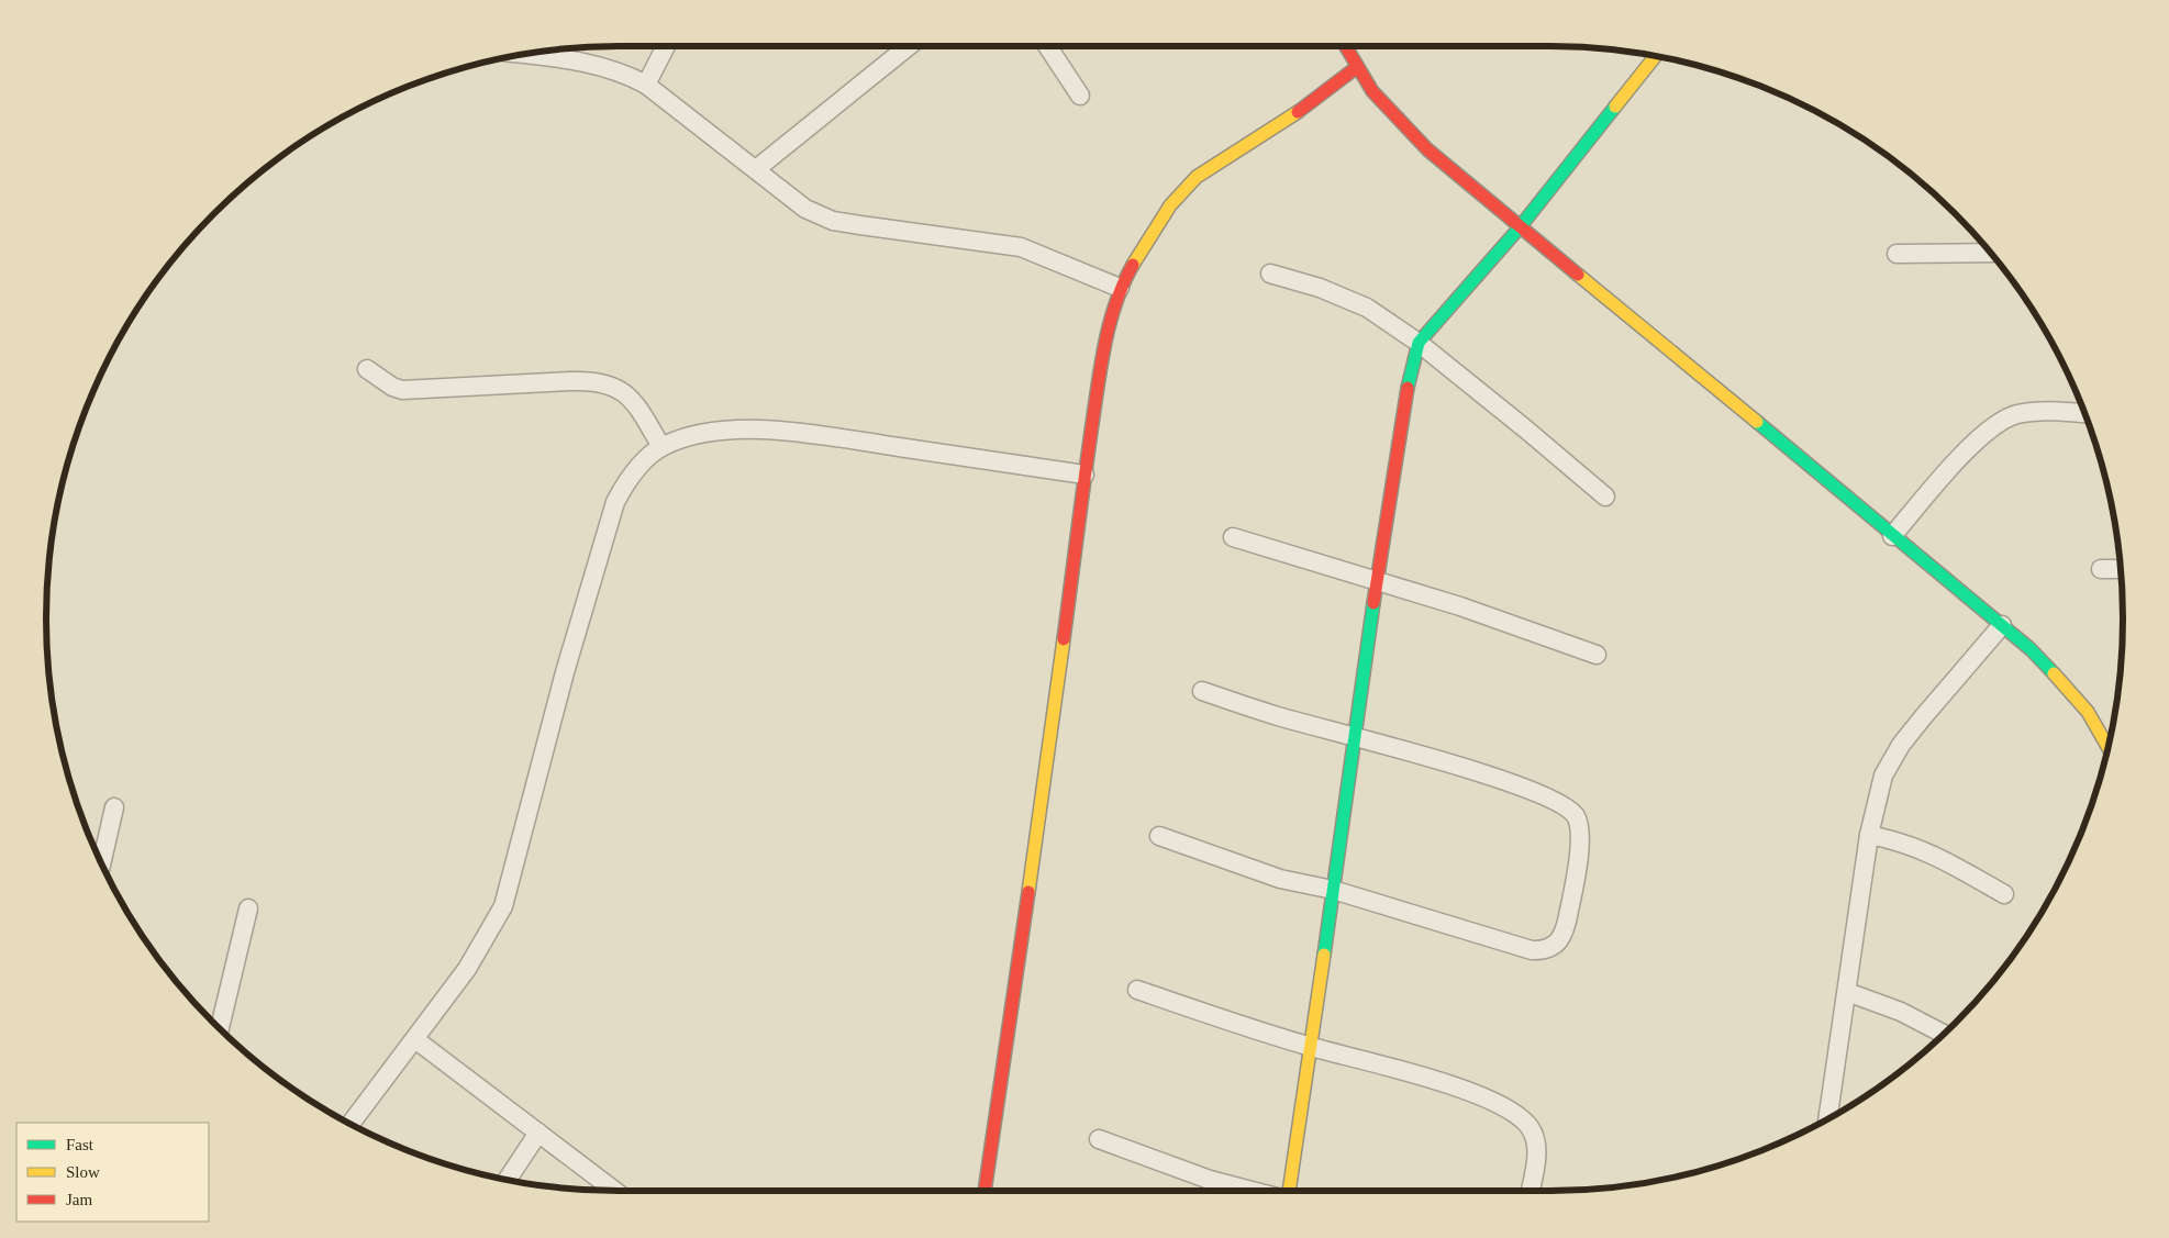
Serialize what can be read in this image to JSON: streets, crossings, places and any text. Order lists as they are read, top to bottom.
{
  "legend": ["Fast", "Slow", "Jam"]
}
